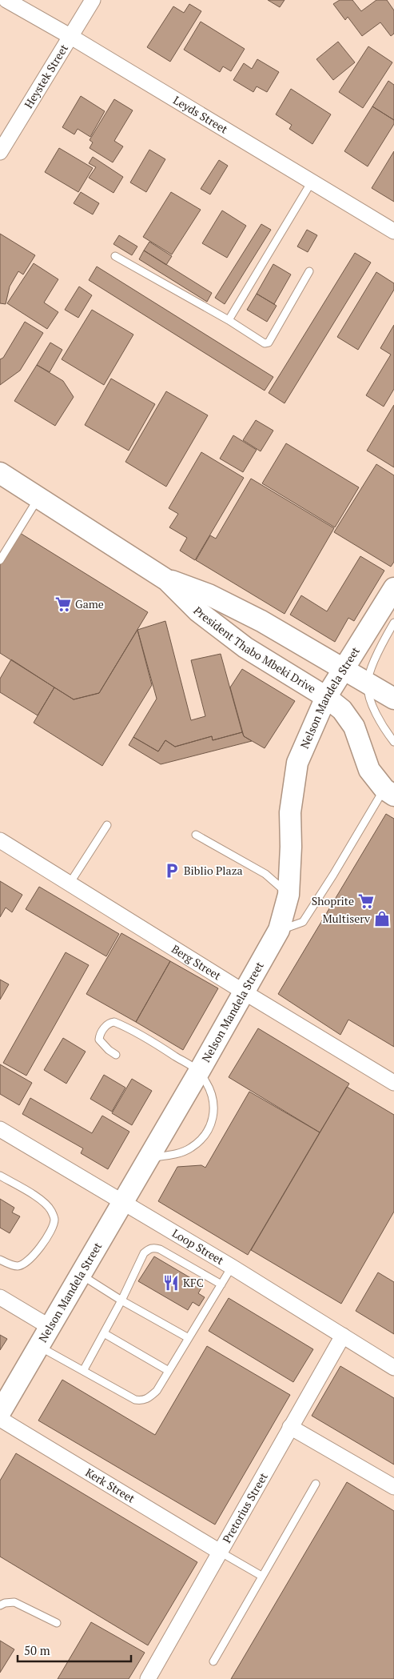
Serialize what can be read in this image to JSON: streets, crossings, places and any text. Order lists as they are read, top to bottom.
{
  "streets": {
    "main road": ["President Thabo Mbeki Drive", "Nelson Mandela Street"],
    "street": [
      "Heystek Street",
      "Leyds Street",
      "Berg Street",
      "Loop Street",
      "Kerk Street",
      "Pretorius Street"
    ]
  },
  "crossings": [
    ["Heystek Street", "Leyds Street"],
    ["President Thabo Mbeki Drive", "Nelson Mandela Street"],
    ["Nelson Mandela Street", "Berg Street"],
    ["Nelson Mandela Street", "Loop Street"],
    ["Loop Street", "Pretorius Street"],
    ["Kerk Street", "Pretorius Street"]
  ],
  "places": {
    "supermarket": ["Game", "Shoprite"],
    "parking": ["Biblio Plaza"],
    "shop": ["Multiserv"],
    "restaurant": ["KFC"]
  },
  "scale_bar": "50 m"
}
